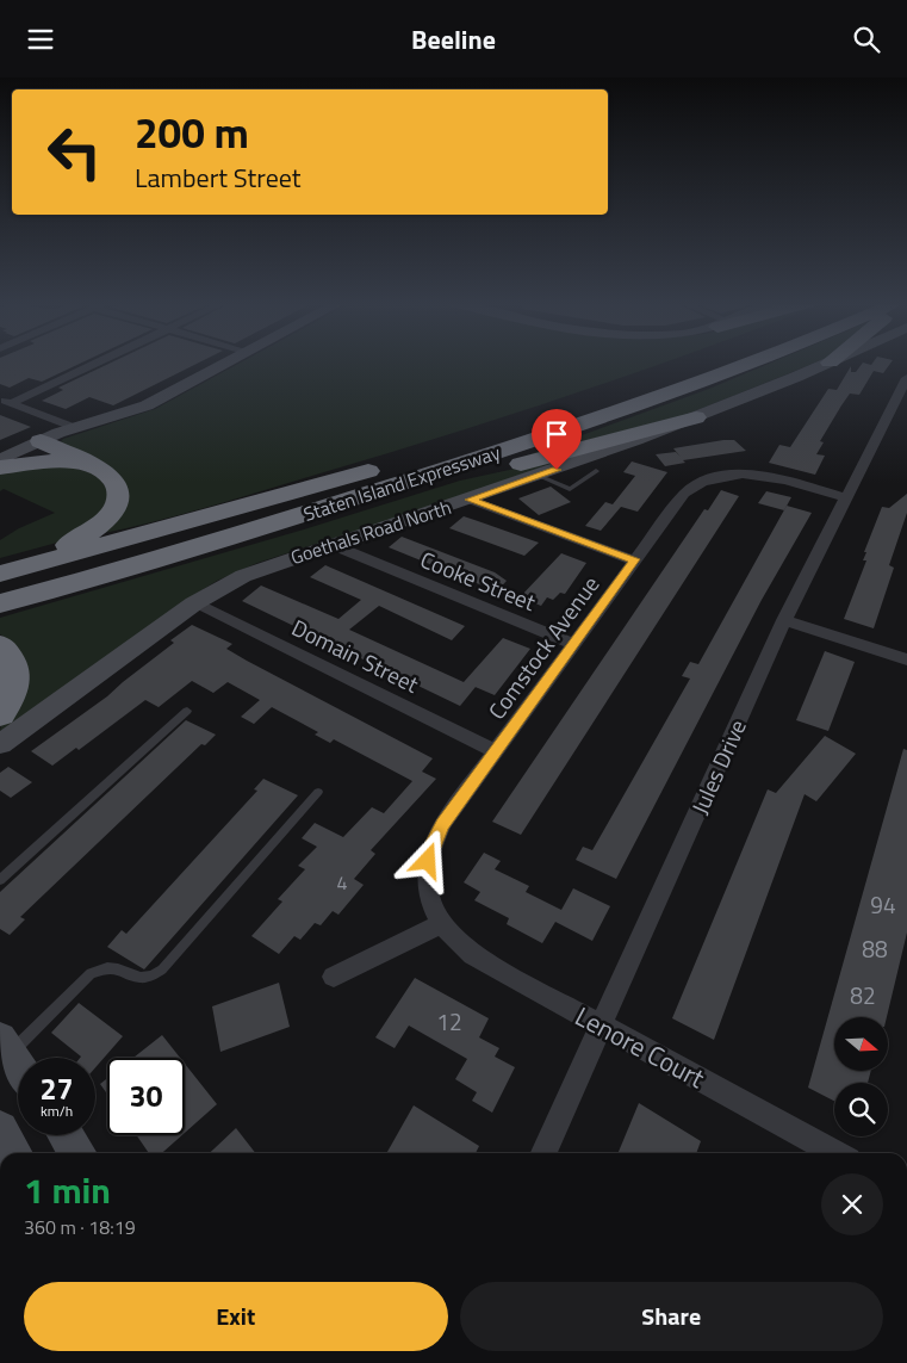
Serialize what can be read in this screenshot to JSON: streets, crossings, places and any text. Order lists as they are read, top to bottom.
{
  "streets": {
    "highway": ["Staten Island Expressway"],
    "main road": ["Goethals Road North"],
    "street": [
      "Cooke Street",
      "Comstock Avenue",
      "Domain Street",
      "Jules Drive",
      "Lenore Court"
    ]
  },
  "crossings": [
    ["Goethals Road North", "Cooke Street"],
    ["Goethals Road North", "Domain Street"],
    ["Cooke Street", "Comstock Avenue"],
    ["Comstock Avenue", "Domain Street"],
    ["Comstock Avenue", "Jules Drive"],
    ["Comstock Avenue", "Lenore Court"],
    ["Jules Drive", "Lenore Court"]
  ],
  "house_numbers": [
    "4",
    "94",
    "88",
    "82",
    "12"
  ],
  "north": "right",
  "page": {
    "header": "Beeline",
    "turn": ["200 m", "Lambert Street"],
    "speed": "27 km/h",
    "limit": "30",
    "heading": ["1 min", "360 m · 18:19"],
    "buttons": ["Exit", "Share"]
  }
}
